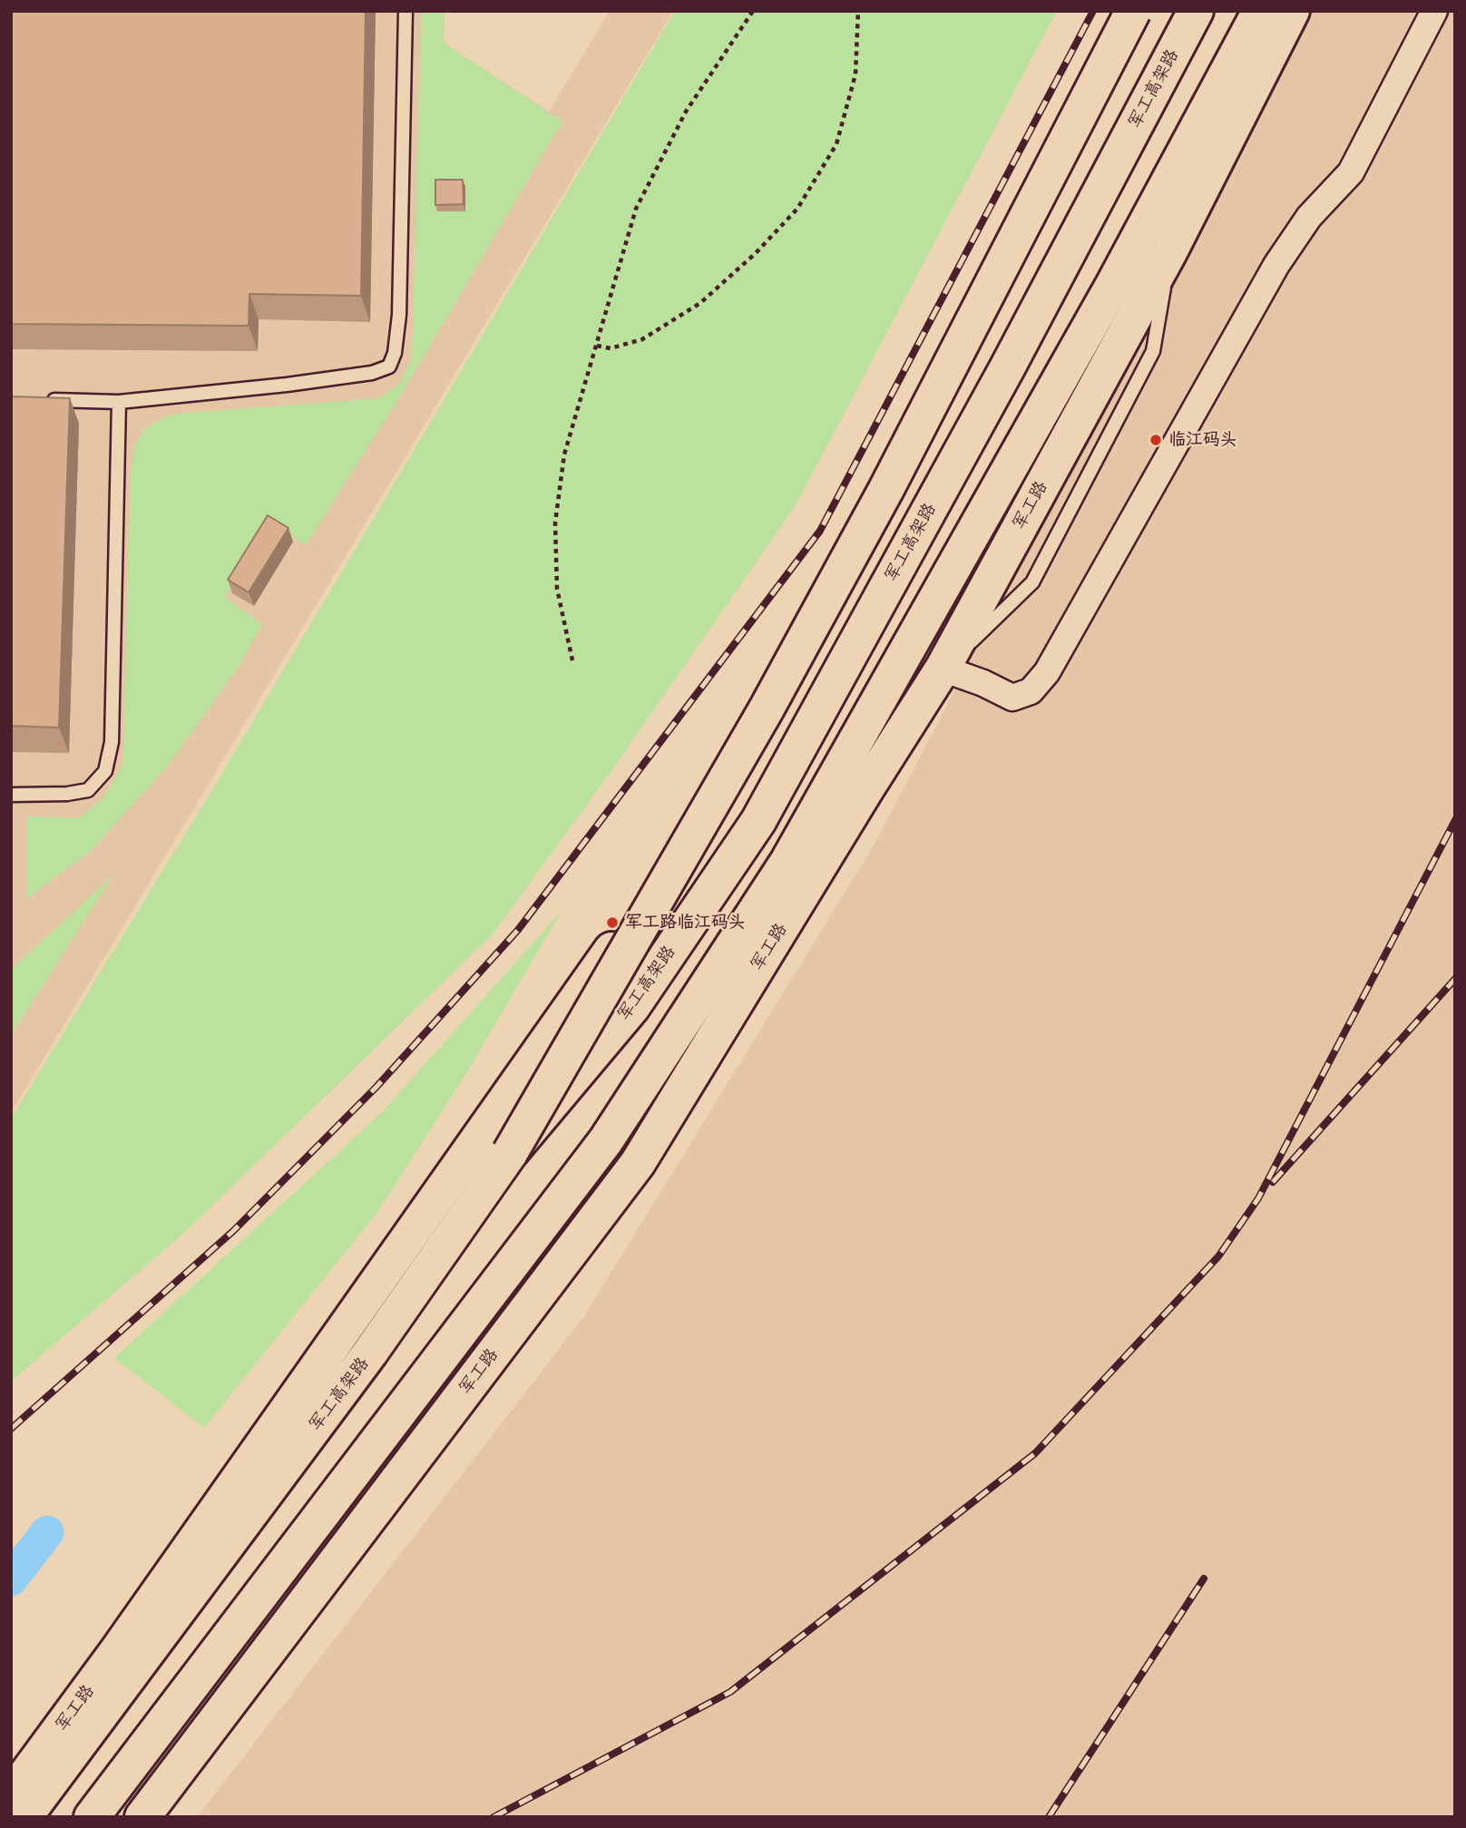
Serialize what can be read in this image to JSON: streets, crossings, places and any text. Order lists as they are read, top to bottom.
{
  "streets": {
    "main road": ["军工高架路", "军工路"]
  },
  "places": ["临江码头", "军工路临江码头"]
}
